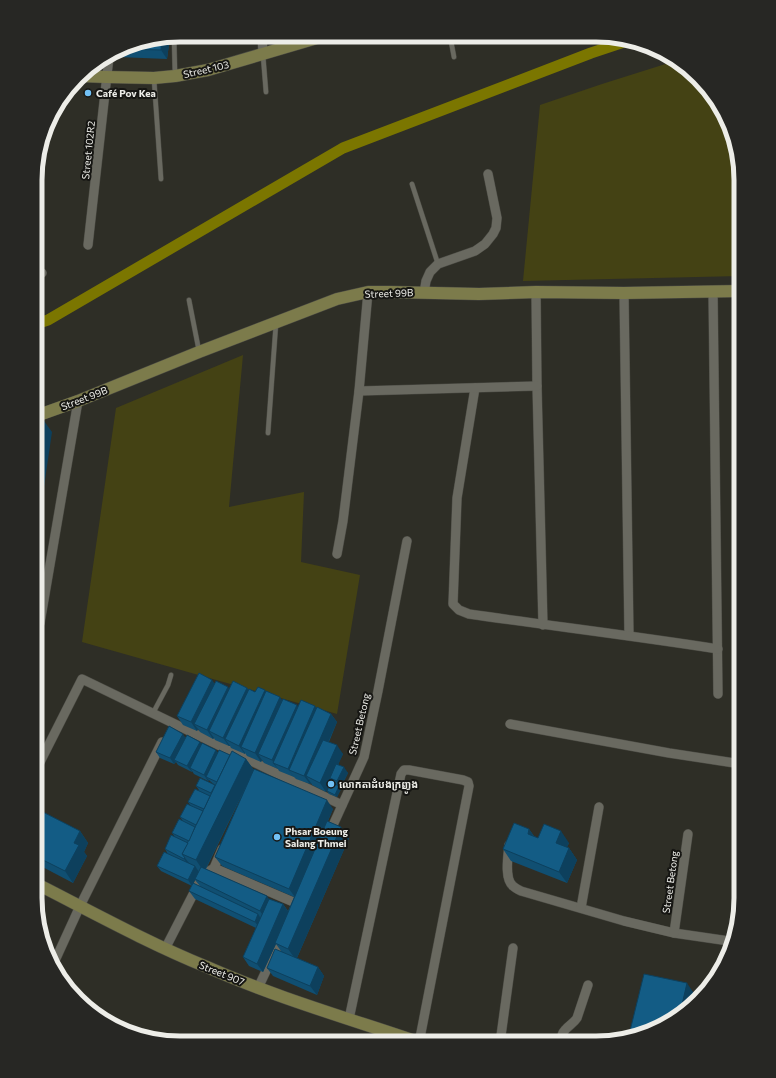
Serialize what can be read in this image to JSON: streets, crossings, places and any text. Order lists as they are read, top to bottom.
{
  "streets": {
    "street": [
      "Street 103",
      "Street 102R2",
      "Street 99B",
      "Street Betong",
      "Street 907"
    ]
  },
  "crossings": [
    ["Street 103", "Street 102R2"]
  ],
  "places": ["Café Pov Kea", "លោកតាដំបងក្រញូង", "Phsar Boeung Salang Thmei"]
}
